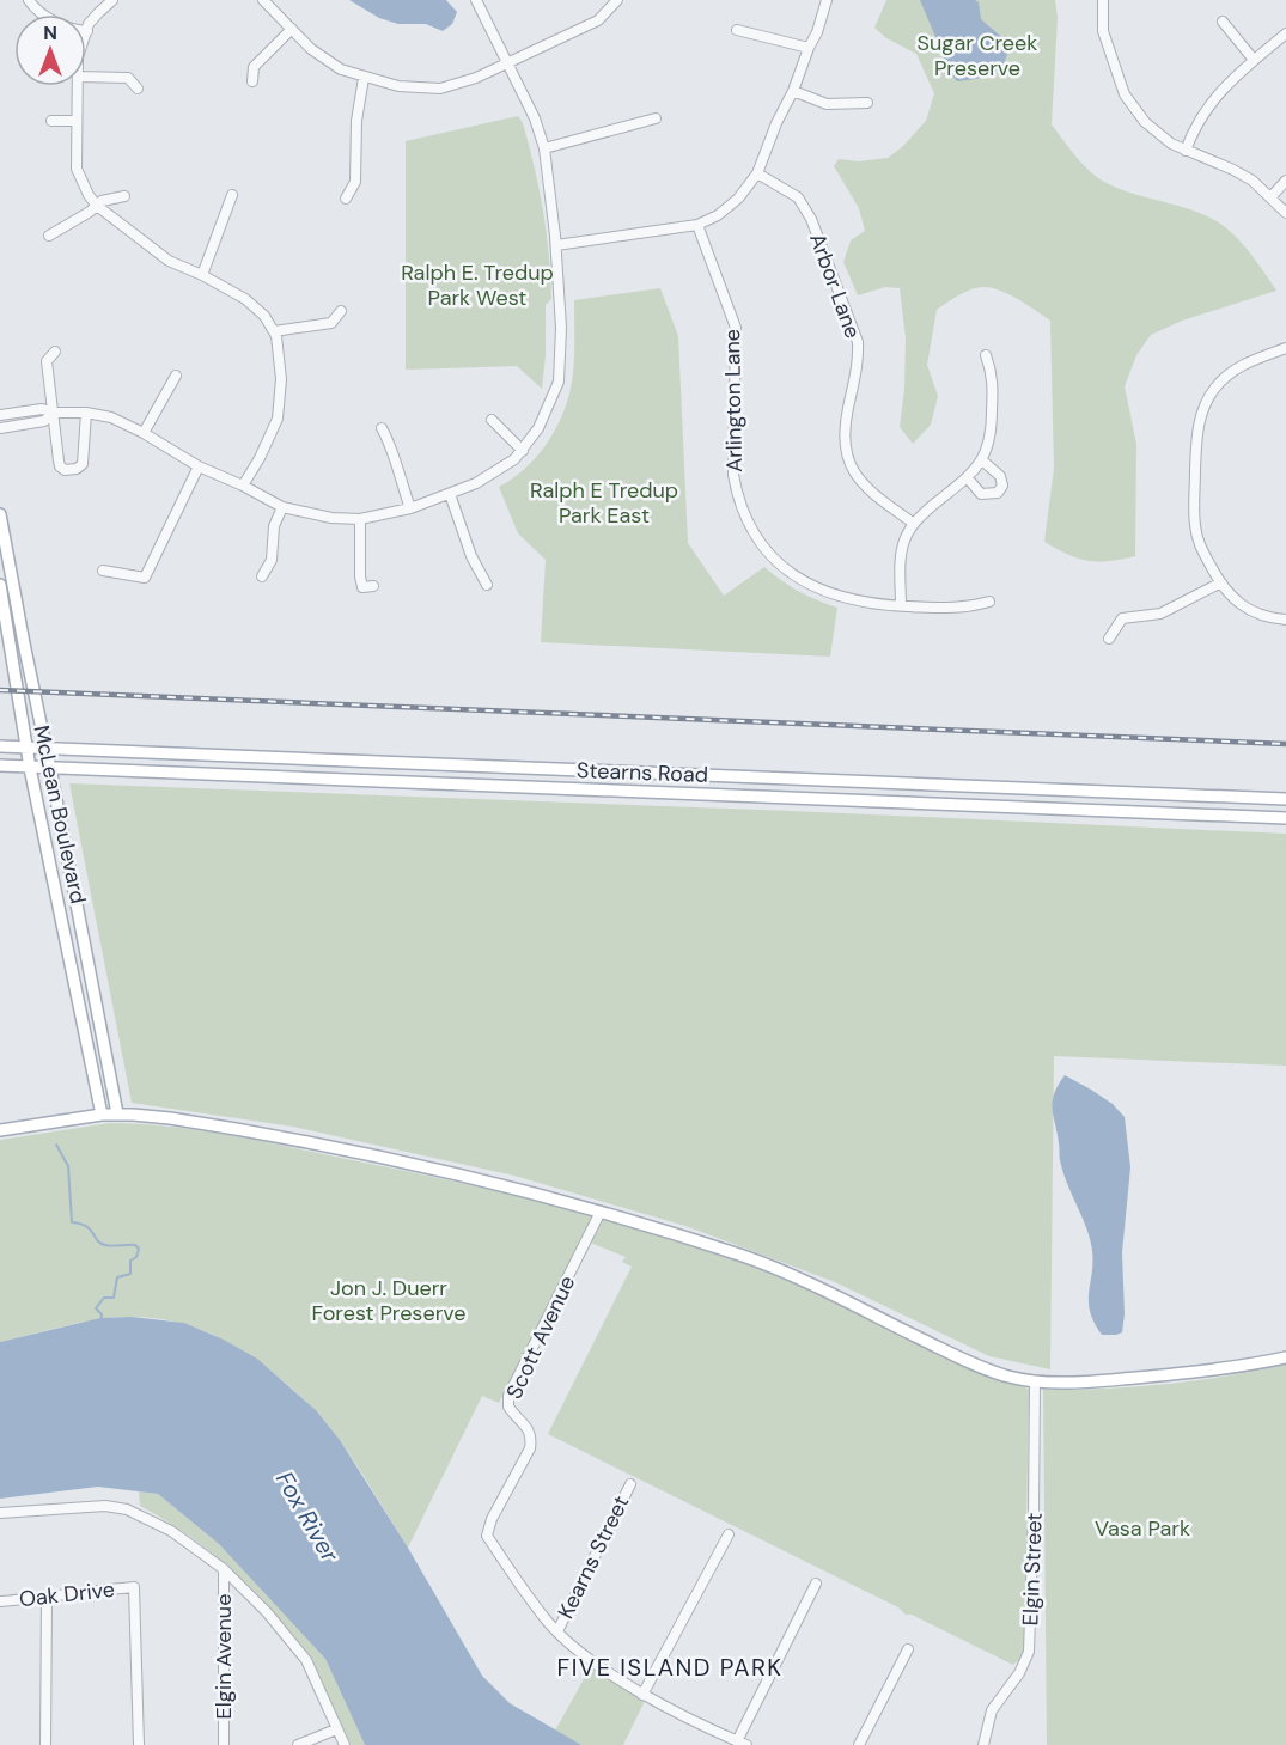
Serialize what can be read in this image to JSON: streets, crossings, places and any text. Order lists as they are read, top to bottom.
{
  "streets": {
    "main road": ["Stearns Road", "McLean Boulevard"],
    "street": [
      "Arbor Lane",
      "Arlington Lane",
      "Scott Avenue",
      "Kearns Street",
      "Elgin Street",
      "Oak Drive",
      "Elgin Avenue"
    ]
  },
  "crossings": [
    ["Stearns Road", "McLean Boulevard"],
    ["Scott Avenue", "Kearns Street"]
  ],
  "districts": ["FIVE ISLAND PARK"],
  "water": ["Fox River"],
  "parks": [
    "Sugar Creek Preserve",
    "Ralph E. Tredup Park West",
    "Ralph E Tredup Park East",
    "Jon J. Duerr Forest Preserve",
    "Vasa Park"
  ],
  "north": "top"
}
